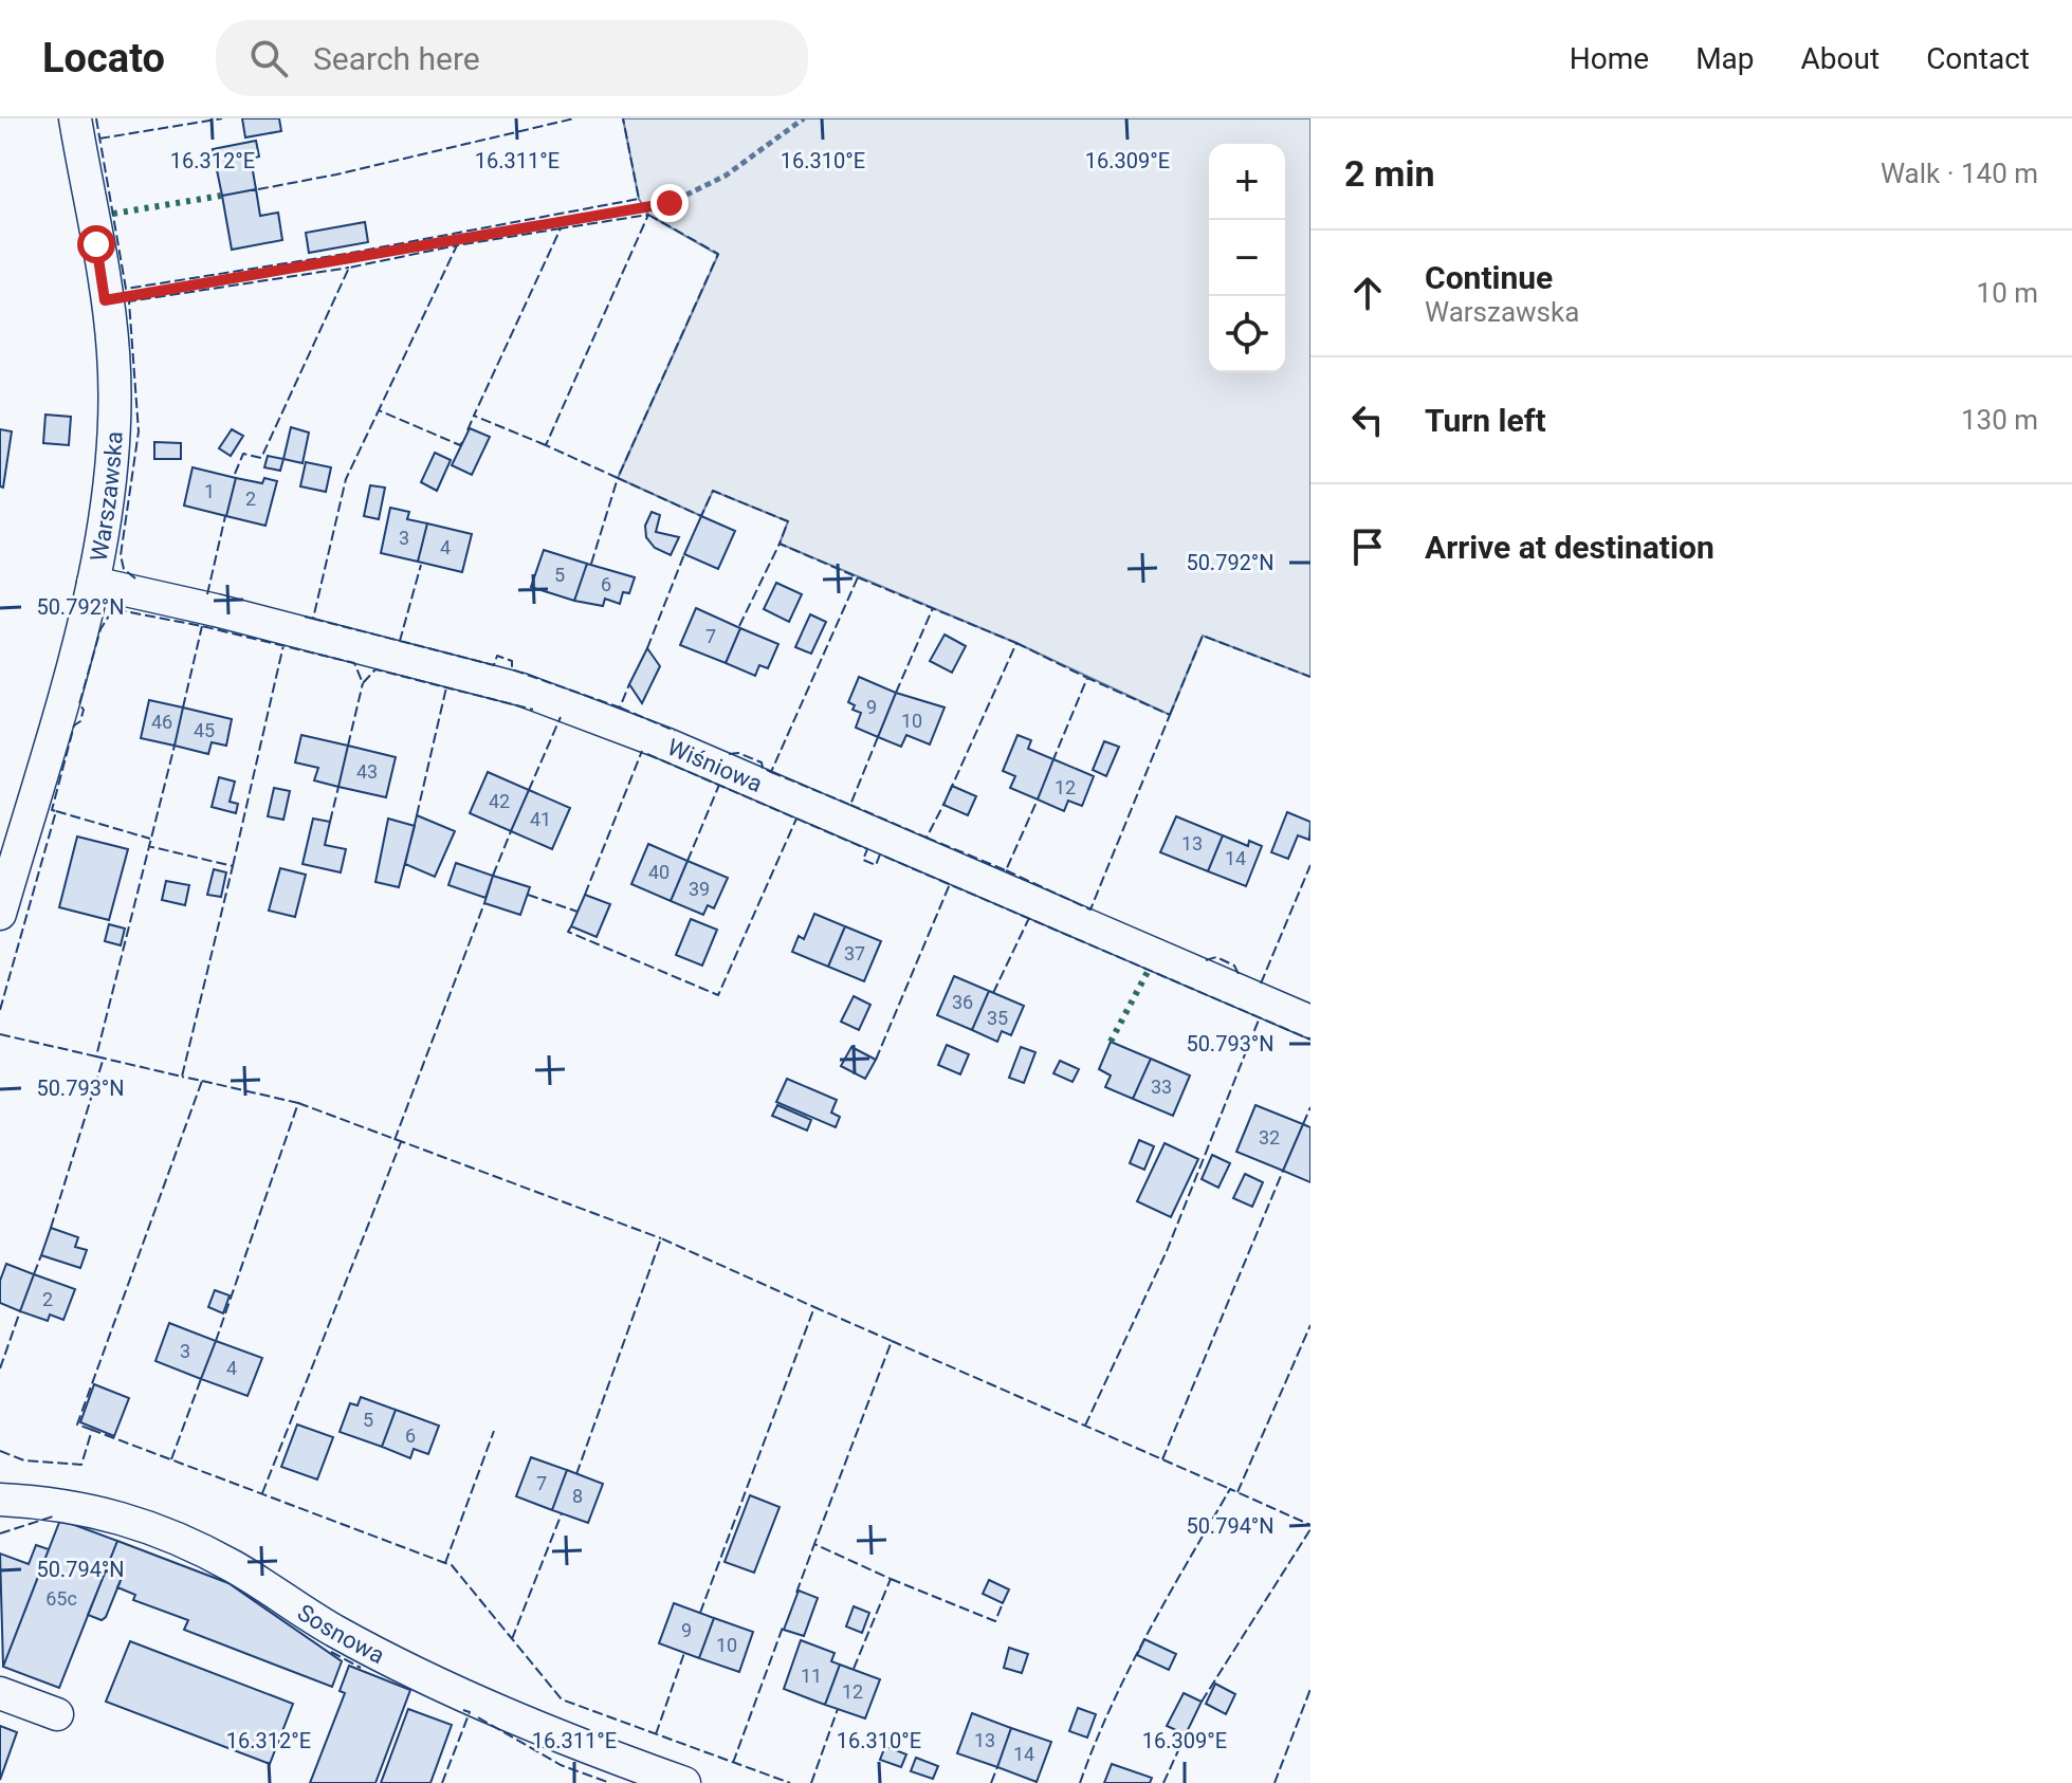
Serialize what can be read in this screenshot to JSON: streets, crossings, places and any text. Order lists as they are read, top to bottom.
{
  "streets": {
    "street": ["Warszawska", "Wiśniowa", "Sosnowa"]
  },
  "crossings": [
    ["Warszawska", "Wiśniowa"]
  ],
  "house_numbers": [
    "1",
    "2",
    "3",
    "4",
    "5",
    "6",
    "7",
    "9",
    "10",
    "46",
    "45",
    "43",
    "12",
    "42",
    "41",
    "13",
    "14",
    "40",
    "39",
    "37",
    "36",
    "35",
    "33",
    "32",
    "2",
    "3",
    "4",
    "5",
    "6",
    "7",
    "8",
    "65c",
    "9",
    "10",
    "11",
    "12",
    "13",
    "14"
  ],
  "page": {
    "header": "Locato",
    "search": "Search here",
    "nav": [
      "Home",
      "Map",
      "About",
      "Contact"
    ],
    "heading": ["2 min", "Walk · 140 m"],
    "map_buttons": ["+", "−"],
    "list": [
      ["Continue", "Warszawska", "10 m"],
      ["Turn left", "130 m"],
      "Arrive at destination"
    ]
  },
  "coordinates": [
    "16.312°E",
    "16.311°E",
    "16.310°E",
    "16.309°E",
    "50.792°N",
    "50.793°N",
    "50.794°N"
  ]
}
